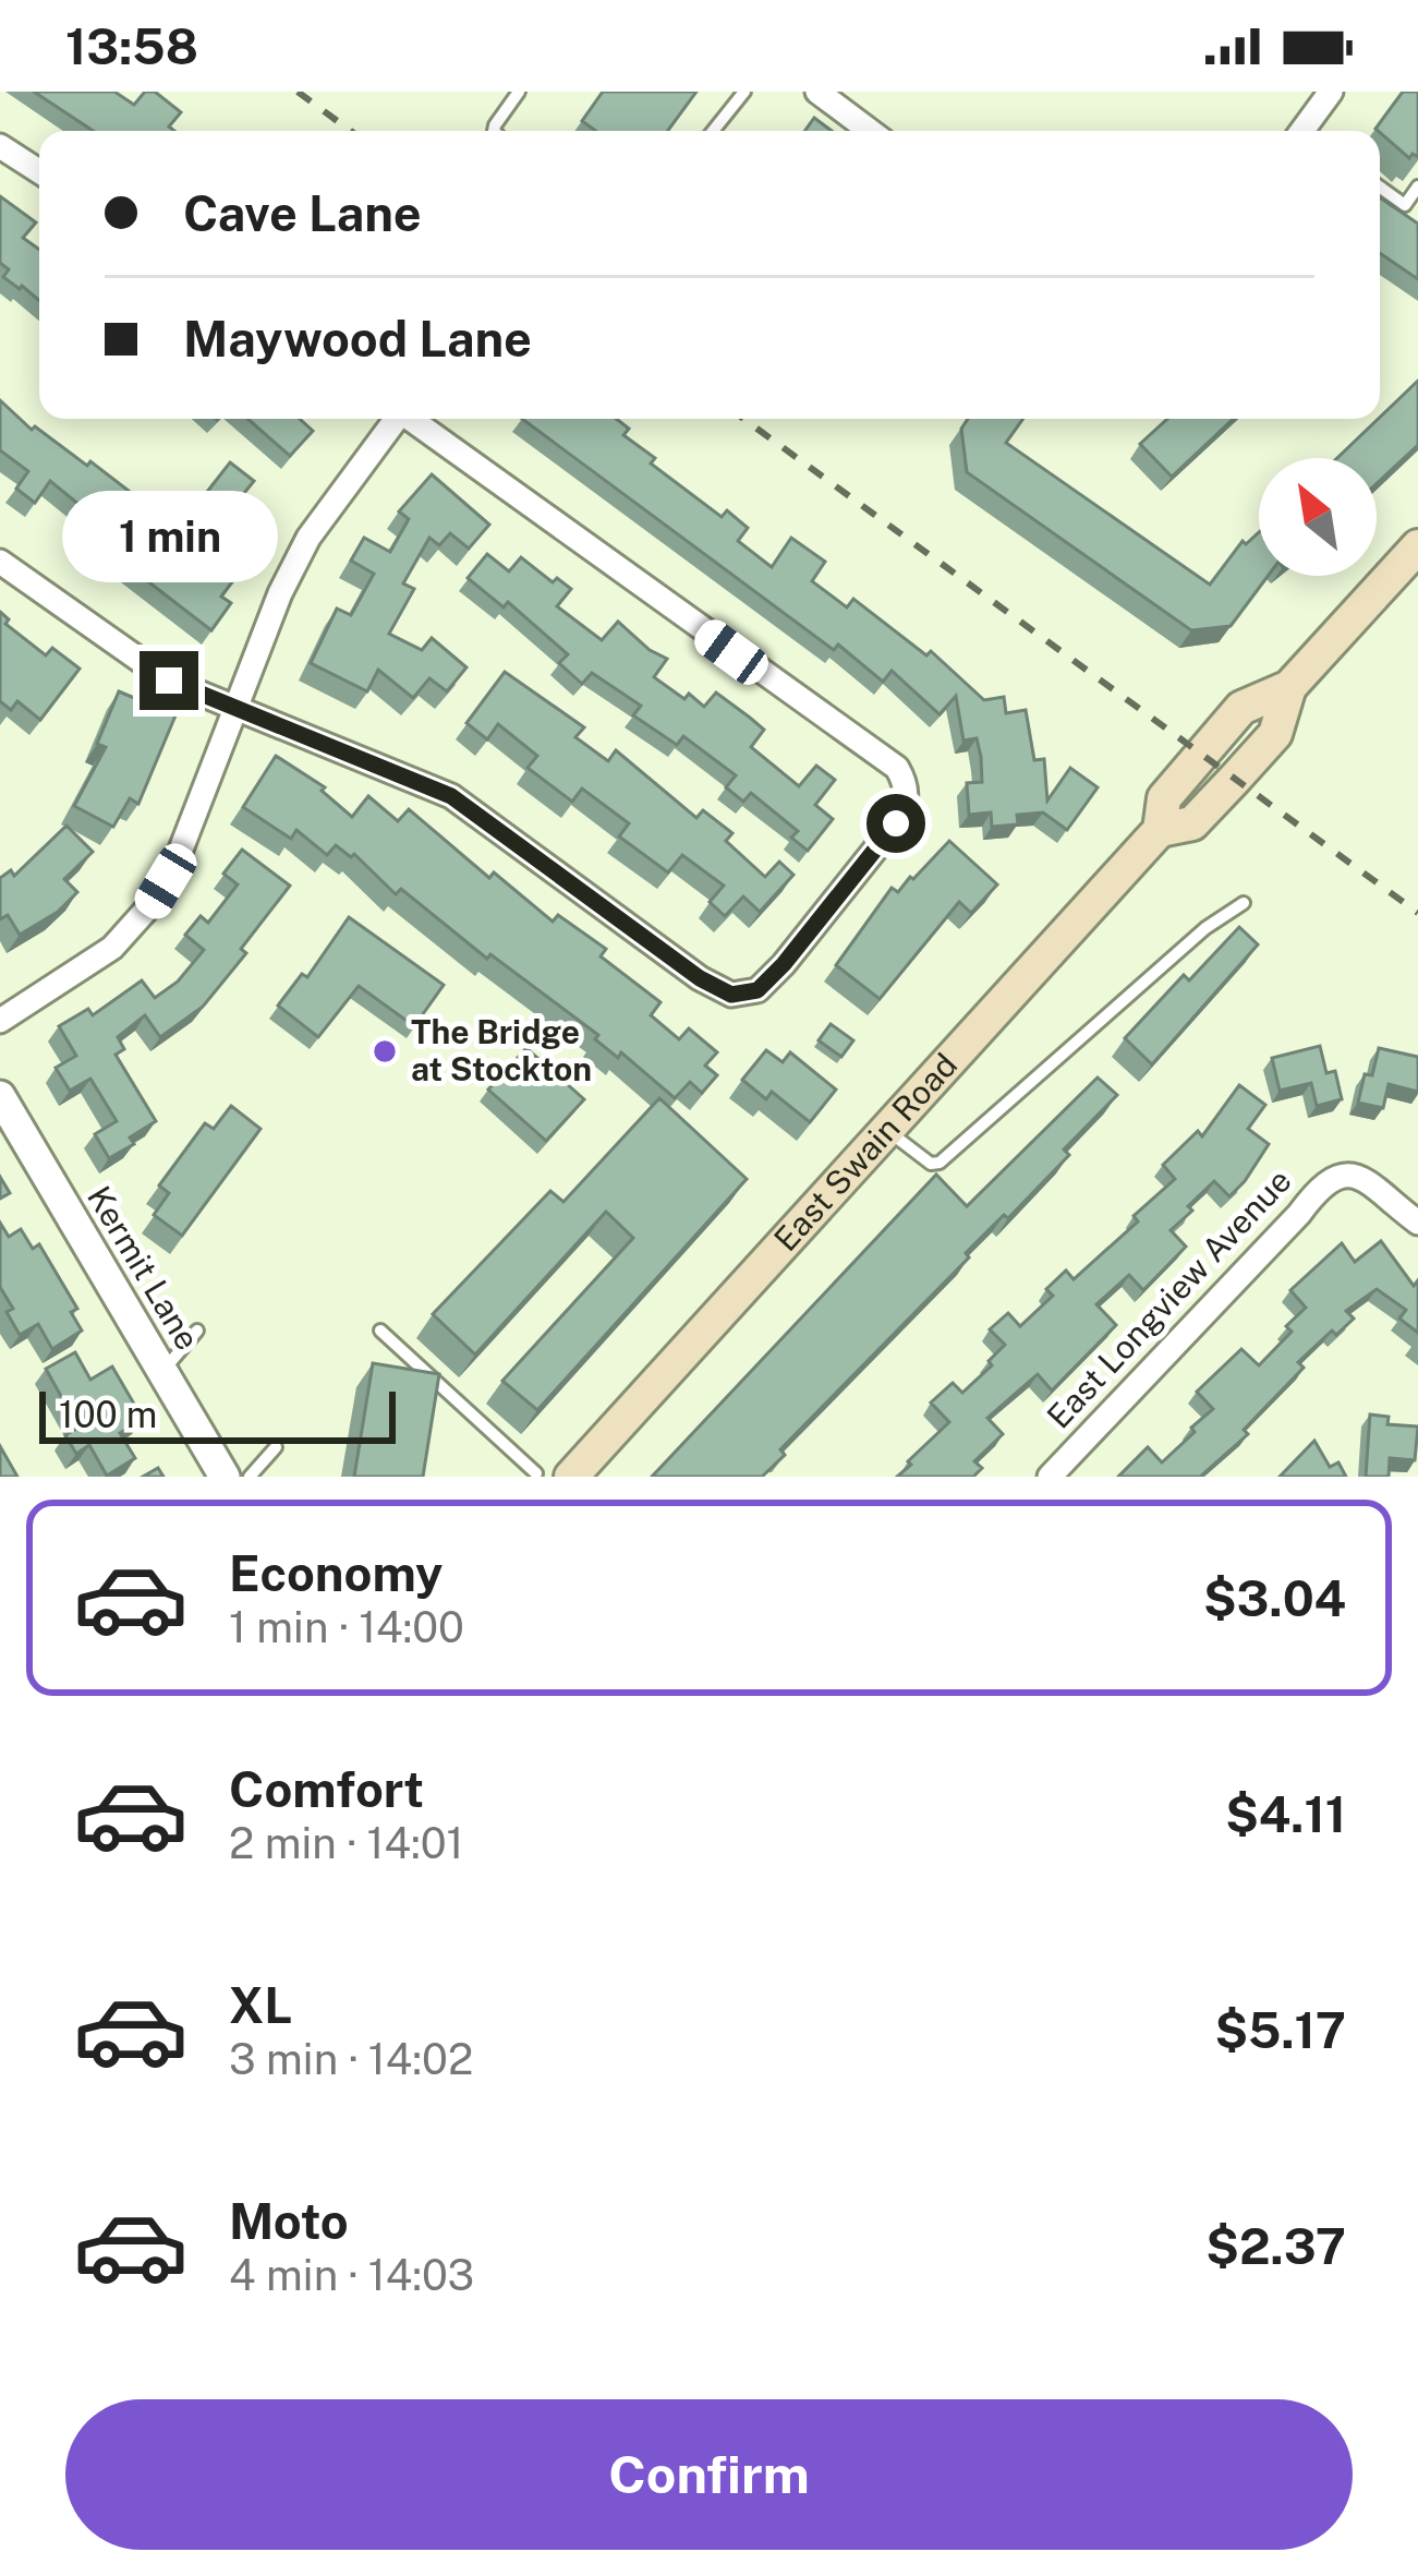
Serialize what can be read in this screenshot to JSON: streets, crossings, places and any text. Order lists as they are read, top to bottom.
{
  "streets": {
    "main road": ["East Swain Road"],
    "street": ["Kermit Lane", "East Longview Avenue"]
  },
  "places": ["The Bridge at Stockton"],
  "scale_bar": "100 m",
  "north": "top left",
  "page": {
    "status": "13:58",
    "banner": ["Cave Lane", "Maywood Lane"],
    "bubble": "1 min",
    "scale": "100 m",
    "list": [
      {
        "name": "Economy",
        "note": "1 min · 14:00",
        "value": "$3.04"
      },
      {
        "name": "Comfort",
        "note": "2 min · 14:01",
        "value": "$4.11"
      },
      {
        "name": "XL",
        "note": "3 min · 14:02",
        "value": "$5.17"
      },
      {
        "name": "Moto",
        "note": "4 min · 14:03",
        "value": "$2.37"
      }
    ],
    "buttons": "Confirm"
  }
}
